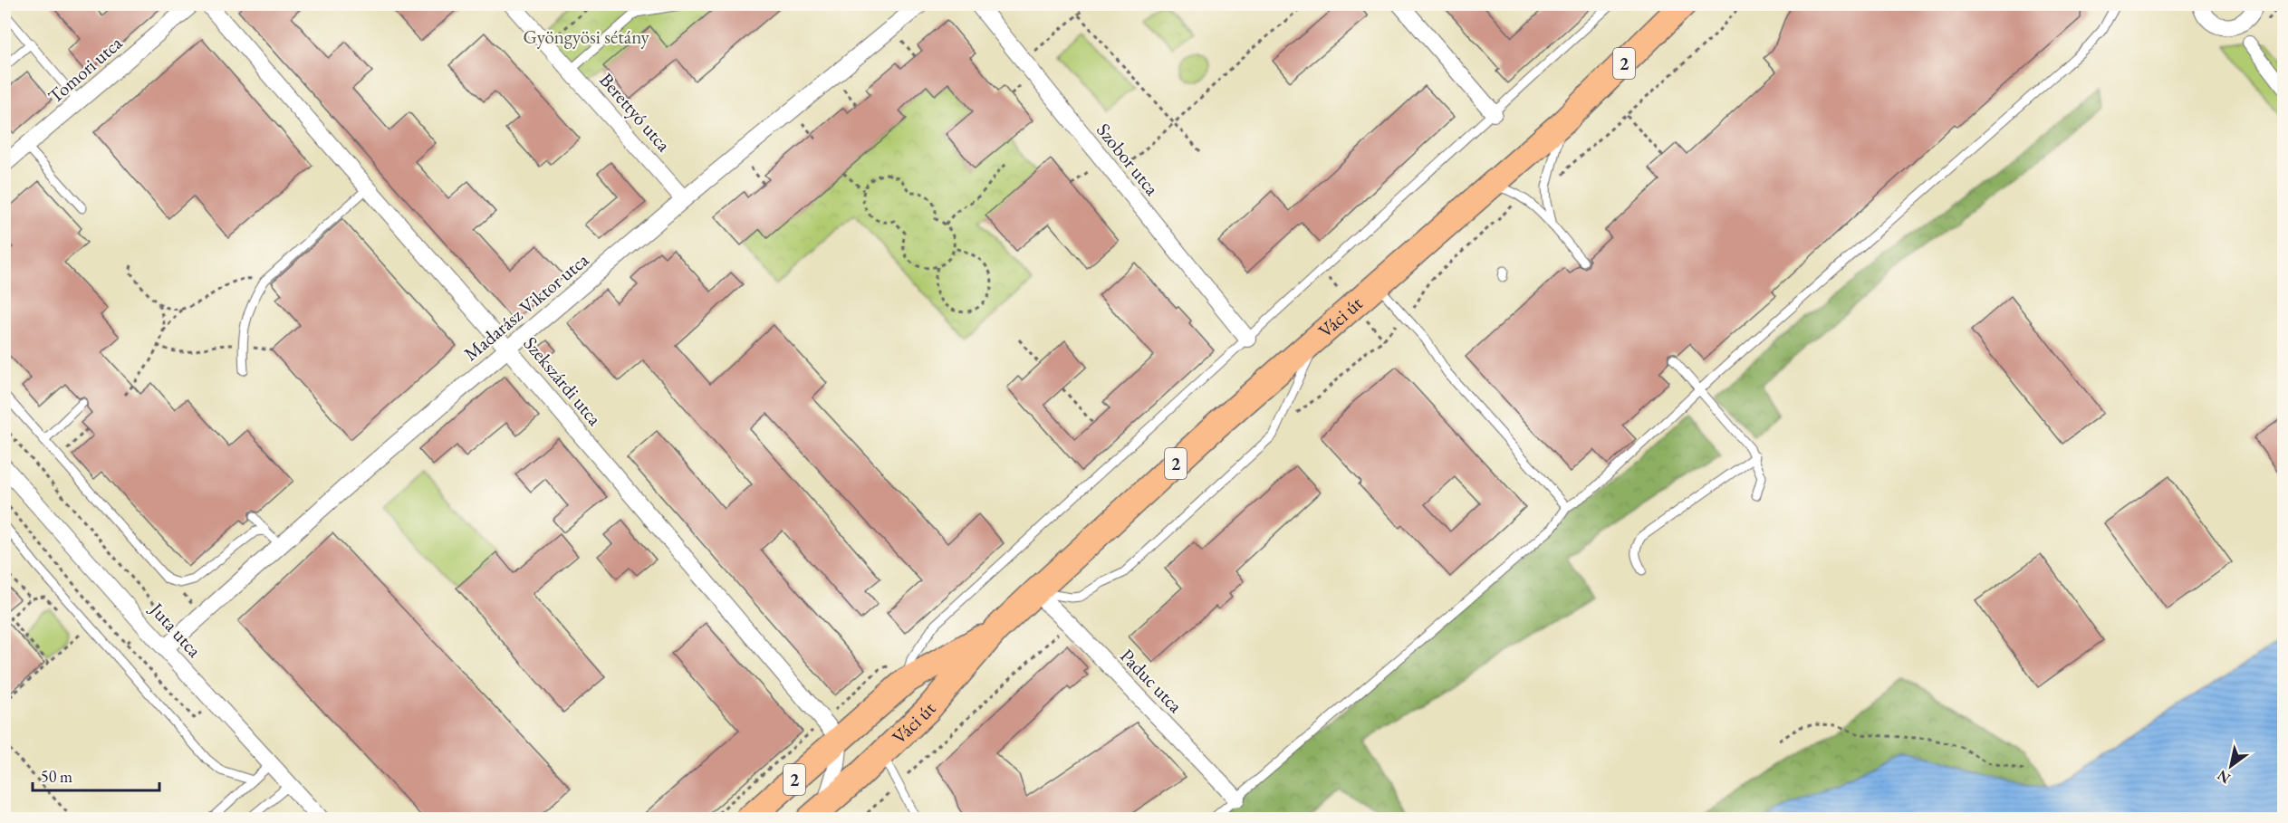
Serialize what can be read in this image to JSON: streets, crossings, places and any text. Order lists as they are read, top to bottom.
{
  "streets": {
    "main road": ["2", "Váci út"],
    "street": [
      "Tomori utca",
      "Berettyó utca",
      "Szobor utca",
      "Madarász Viktor utca",
      "Szekszárdi utca",
      "Juta utca",
      "Paduc utca"
    ]
  },
  "crossings": [
    ["Berettyó utca", "Madarász Viktor utca"],
    ["Madarász Viktor utca", "Szekszárdi utca"],
    ["Madarász Viktor utca", "Juta utca"],
    ["Váci út", "Szekszárdi utca"],
    ["Váci út", "Paduc utca"]
  ],
  "parks": ["Gyöngyösi sétány"],
  "scale_bar": "50 m",
  "north": "bottom left"
}
